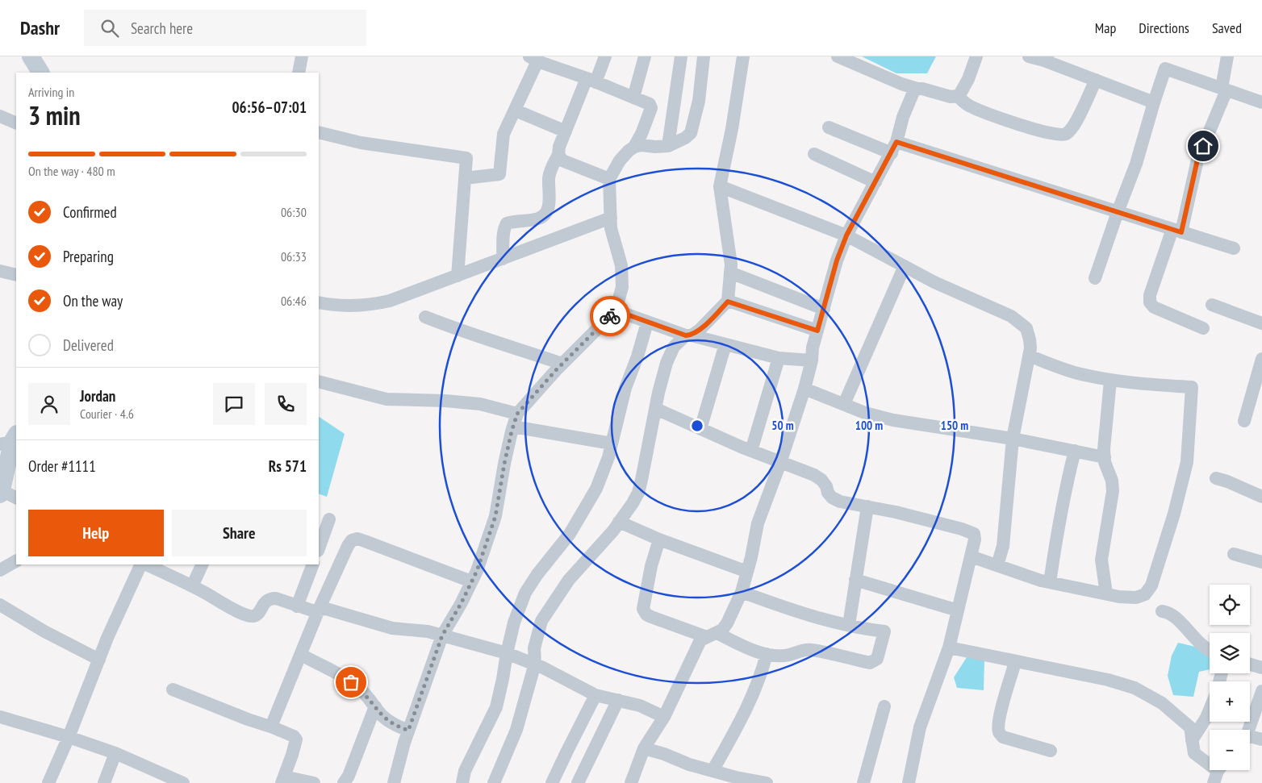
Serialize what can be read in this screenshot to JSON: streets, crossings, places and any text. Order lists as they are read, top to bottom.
{
  "page": {
    "header": "Dashr",
    "search": "Search here",
    "nav": ["Map", "Directions", "Saved"],
    "heading": ["3 min", "Arriving in", "06:56–07:01"],
    "panel": [
      "Jordan",
      "Courier · 4.6",
      "Order #1111",
      "Rs 571"
    ],
    "bar": "On the way · 480 m",
    "list": [
      ["Confirmed", "06:30"],
      ["Preparing", "06:33"],
      ["On the way", "06:46"],
      "Delivered"
    ],
    "buttons": ["Help", "Share"],
    "map_buttons": ["+", "−"]
  },
  "rings": ["50 m", "100 m", "150 m"]
}
